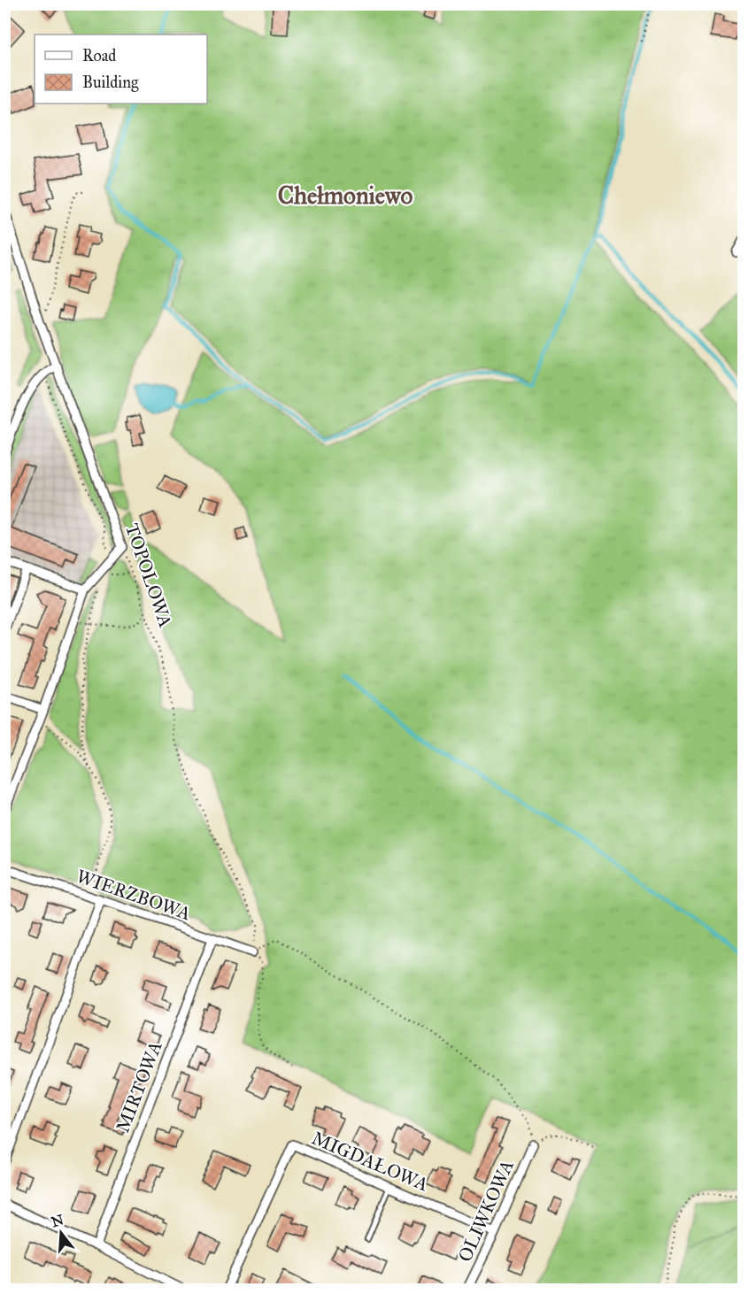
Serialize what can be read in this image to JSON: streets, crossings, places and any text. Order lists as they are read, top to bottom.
{
  "streets": {
    "street": [
      "TOPOLOWA",
      "WIERZBOWA",
      "MIRTOWA",
      "MIGDAŁOWA",
      "OLIWKOWA"
    ]
  },
  "crossings": [
    ["TOPOLOWA", "WIERZBOWA"],
    ["WIERZBOWA", "MIRTOWA"],
    ["MIGDAŁOWA", "OLIWKOWA"]
  ],
  "districts": ["Chełmoniewo"],
  "legend": ["Road", "Building"],
  "north": "top"
}
